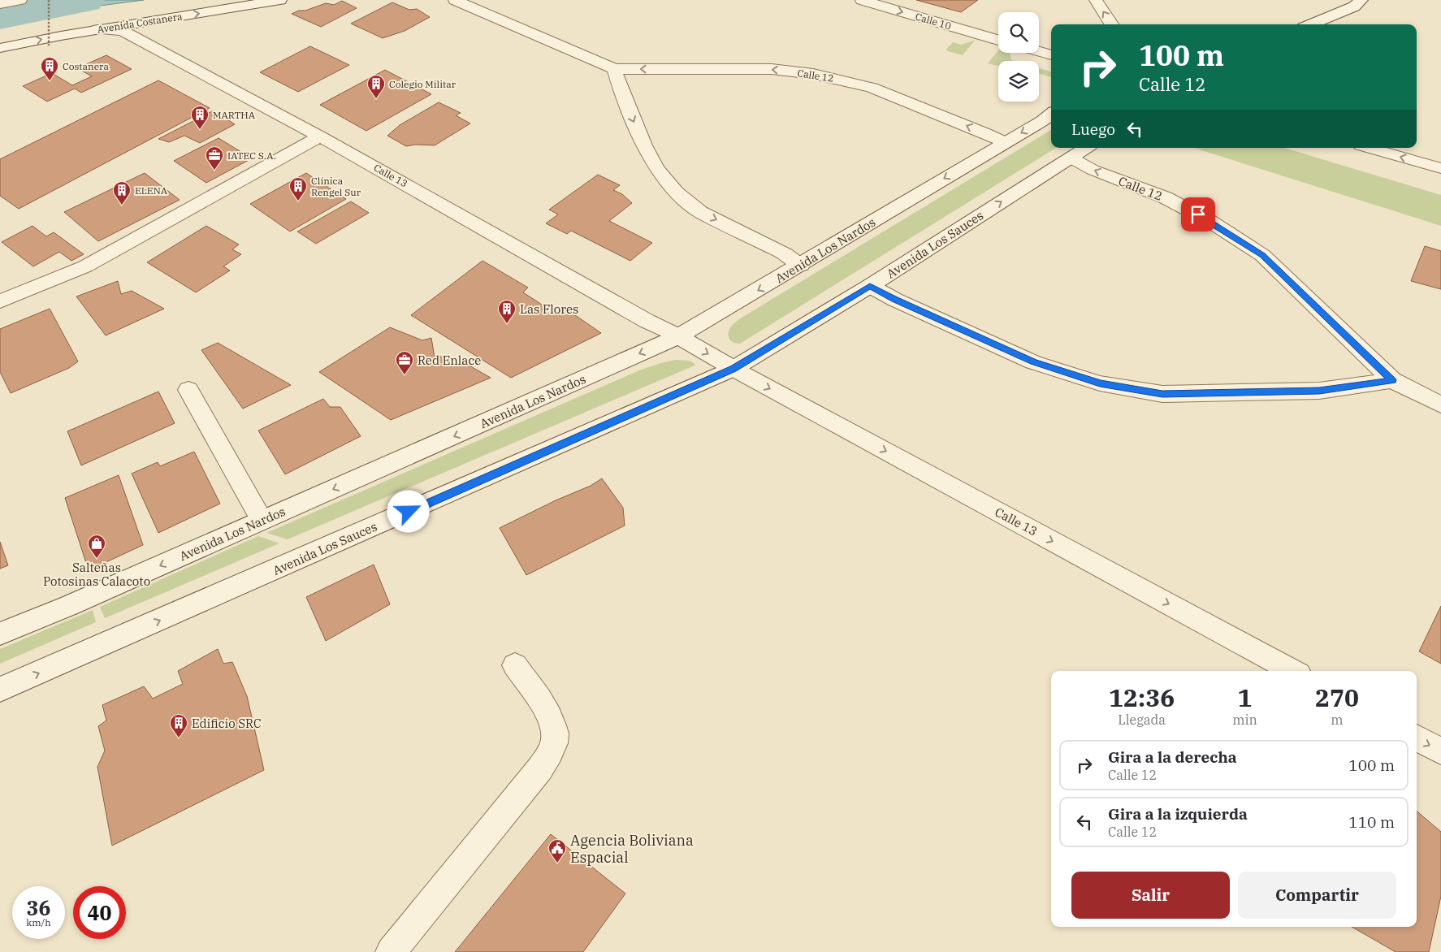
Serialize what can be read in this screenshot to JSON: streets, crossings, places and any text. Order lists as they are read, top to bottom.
{
  "streets": {
    "street": [
      "Calle 10",
      "Avenida Costanera",
      "Calle 12",
      "Calle 13",
      "Avenida Los Sauces",
      "Avenida Los Nardos"
    ]
  },
  "crossings": [
    ["Avenida Costanera", "Calle 13"],
    ["Calle 12", "Avenida Los Sauces"],
    ["Calle 12", "Avenida Los Nardos"],
    ["Calle 13", "Avenida Los Sauces"],
    ["Calle 13", "Avenida Los Nardos"]
  ],
  "one_way": ["Calle 10", "Avenida Los Sauces", "Avenida Los Nardos"],
  "places": {
    "building": [
      "Costanera",
      "Colegio Militar",
      "MARTHA",
      "Clínica Rengel Sur",
      "ELENA",
      "Las Flores",
      "Edificio SRC"
    ],
    "office": ["IATEC S.A.", "Red Enlace"],
    "shop": ["Salteñas Potosinas Calacoto"],
    "public building": ["Agencia Boliviana Espacial"]
  },
  "page": {
    "turn": ["100 m", "Calle 12"],
    "then": "Luego",
    "eta": [
      "12:36",
      "Llegada",
      "1",
      "min",
      "270",
      "m"
    ],
    "list": [
      {
        "name": "Gira a la derecha",
        "note": "Calle 12",
        "value": "100 m"
      },
      {
        "name": "Gira a la izquierda",
        "note": "Calle 12",
        "value": "110 m"
      }
    ],
    "buttons": ["Salir", "Compartir"],
    "speed": "36 km/h",
    "limit": "40"
  }
}
